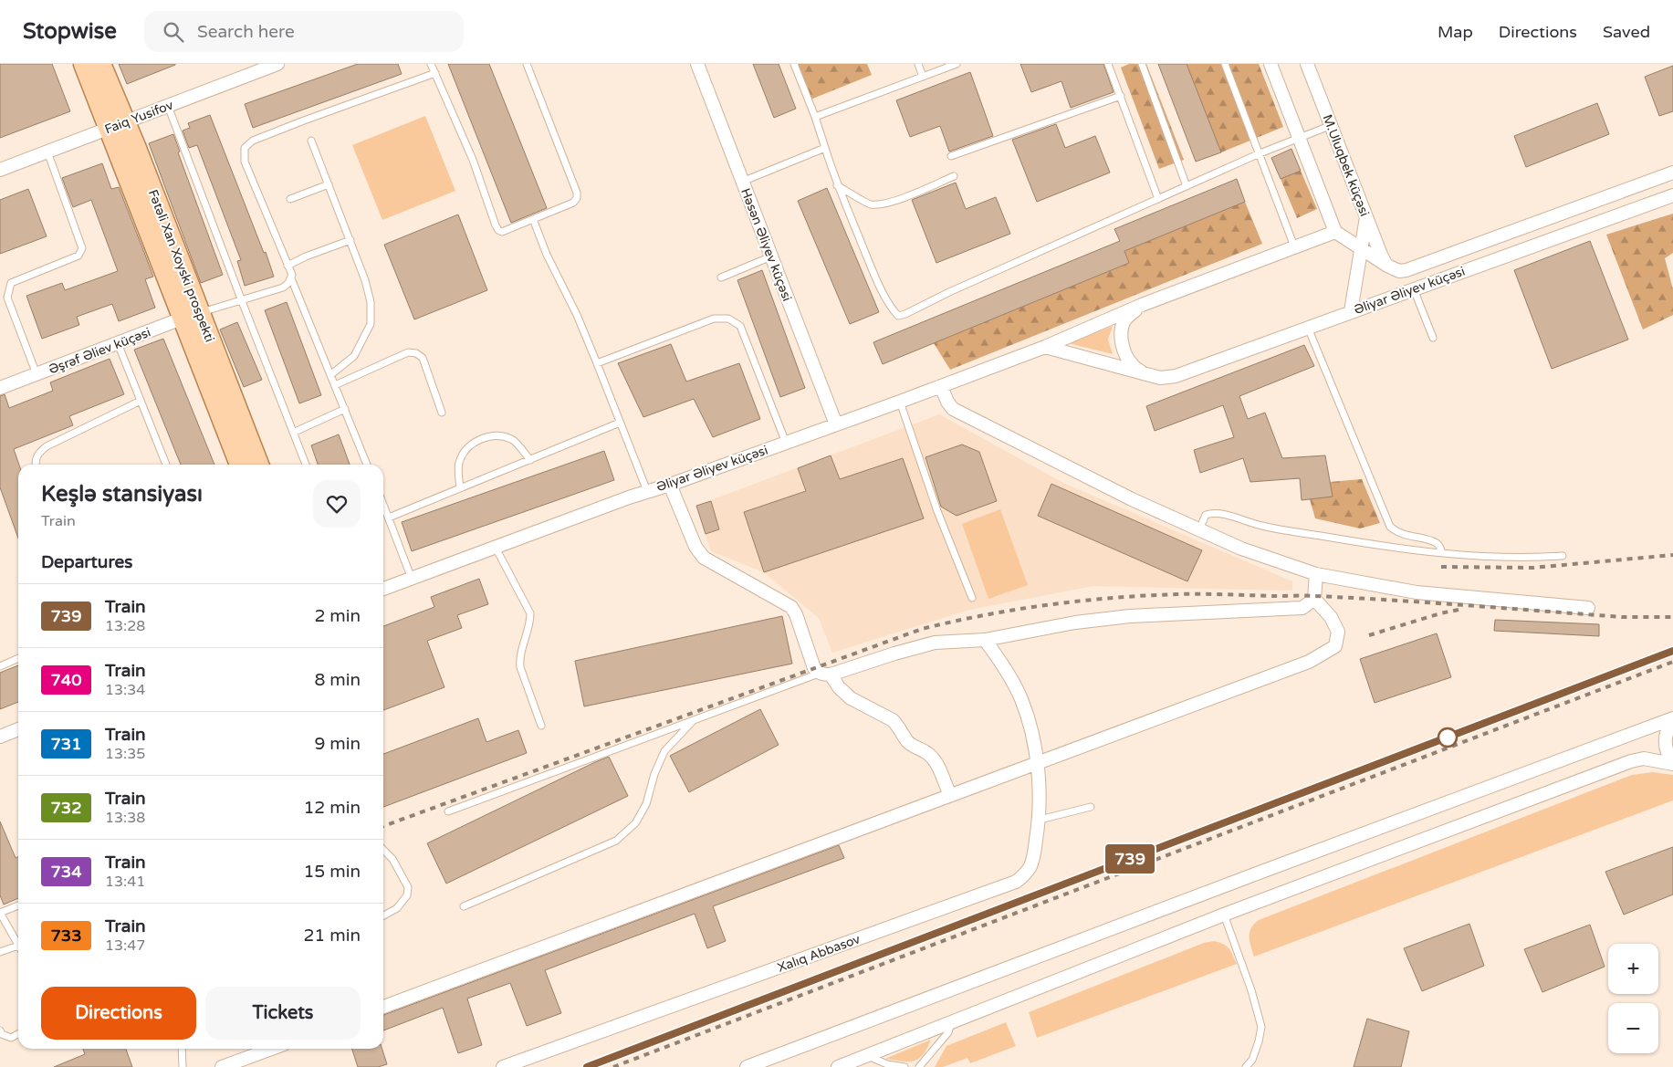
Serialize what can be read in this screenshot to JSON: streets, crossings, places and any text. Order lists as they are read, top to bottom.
{
  "streets": {
    "main road": ["Fətəli Xan Xoyski prospekti"],
    "street": [
      "Faiq Yusifov",
      "M.Uluqbek küçəsi",
      "Həsən Əliyev küçəsi",
      "Əliyar Əliyev küçəsi",
      "Əşrəf Əliev küçəsi",
      "Xalıq Abbasov"
    ]
  },
  "crossings": [
    ["Faiq Yusifov", "Fətəli Xan Xoyski prospekti"],
    ["M.Uluqbek küçəsi", "Əliyar Əliyev küçəsi"],
    ["Həsən Əliyev küçəsi", "Əliyar Əliyev küçəsi"],
    ["Fətəli Xan Xoyski prospekti", "Əşrəf Əliev küçəsi"]
  ],
  "page": {
    "header": "Stopwise",
    "search": "Search here",
    "nav": ["Map", "Directions", "Saved"],
    "on_map": "739",
    "heading": [
      ["Keşlə stansiyası", "Train"],
      "Departures"
    ],
    "list": [
      {
        "mark": "739",
        "name": "Train",
        "note": "13:28",
        "value": "2 min"
      },
      {
        "mark": "740",
        "name": "Train",
        "note": "13:34",
        "value": "8 min"
      },
      {
        "mark": "731",
        "name": "Train",
        "note": "13:35",
        "value": "9 min"
      },
      {
        "mark": "732",
        "name": "Train",
        "note": "13:38",
        "value": "12 min"
      },
      {
        "mark": "734",
        "name": "Train",
        "note": "13:41",
        "value": "15 min"
      },
      {
        "mark": "733",
        "name": "Train",
        "note": "13:47",
        "value": "21 min"
      }
    ],
    "map_buttons": ["+", "−"],
    "buttons": ["Directions", "Tickets"]
  }
}
